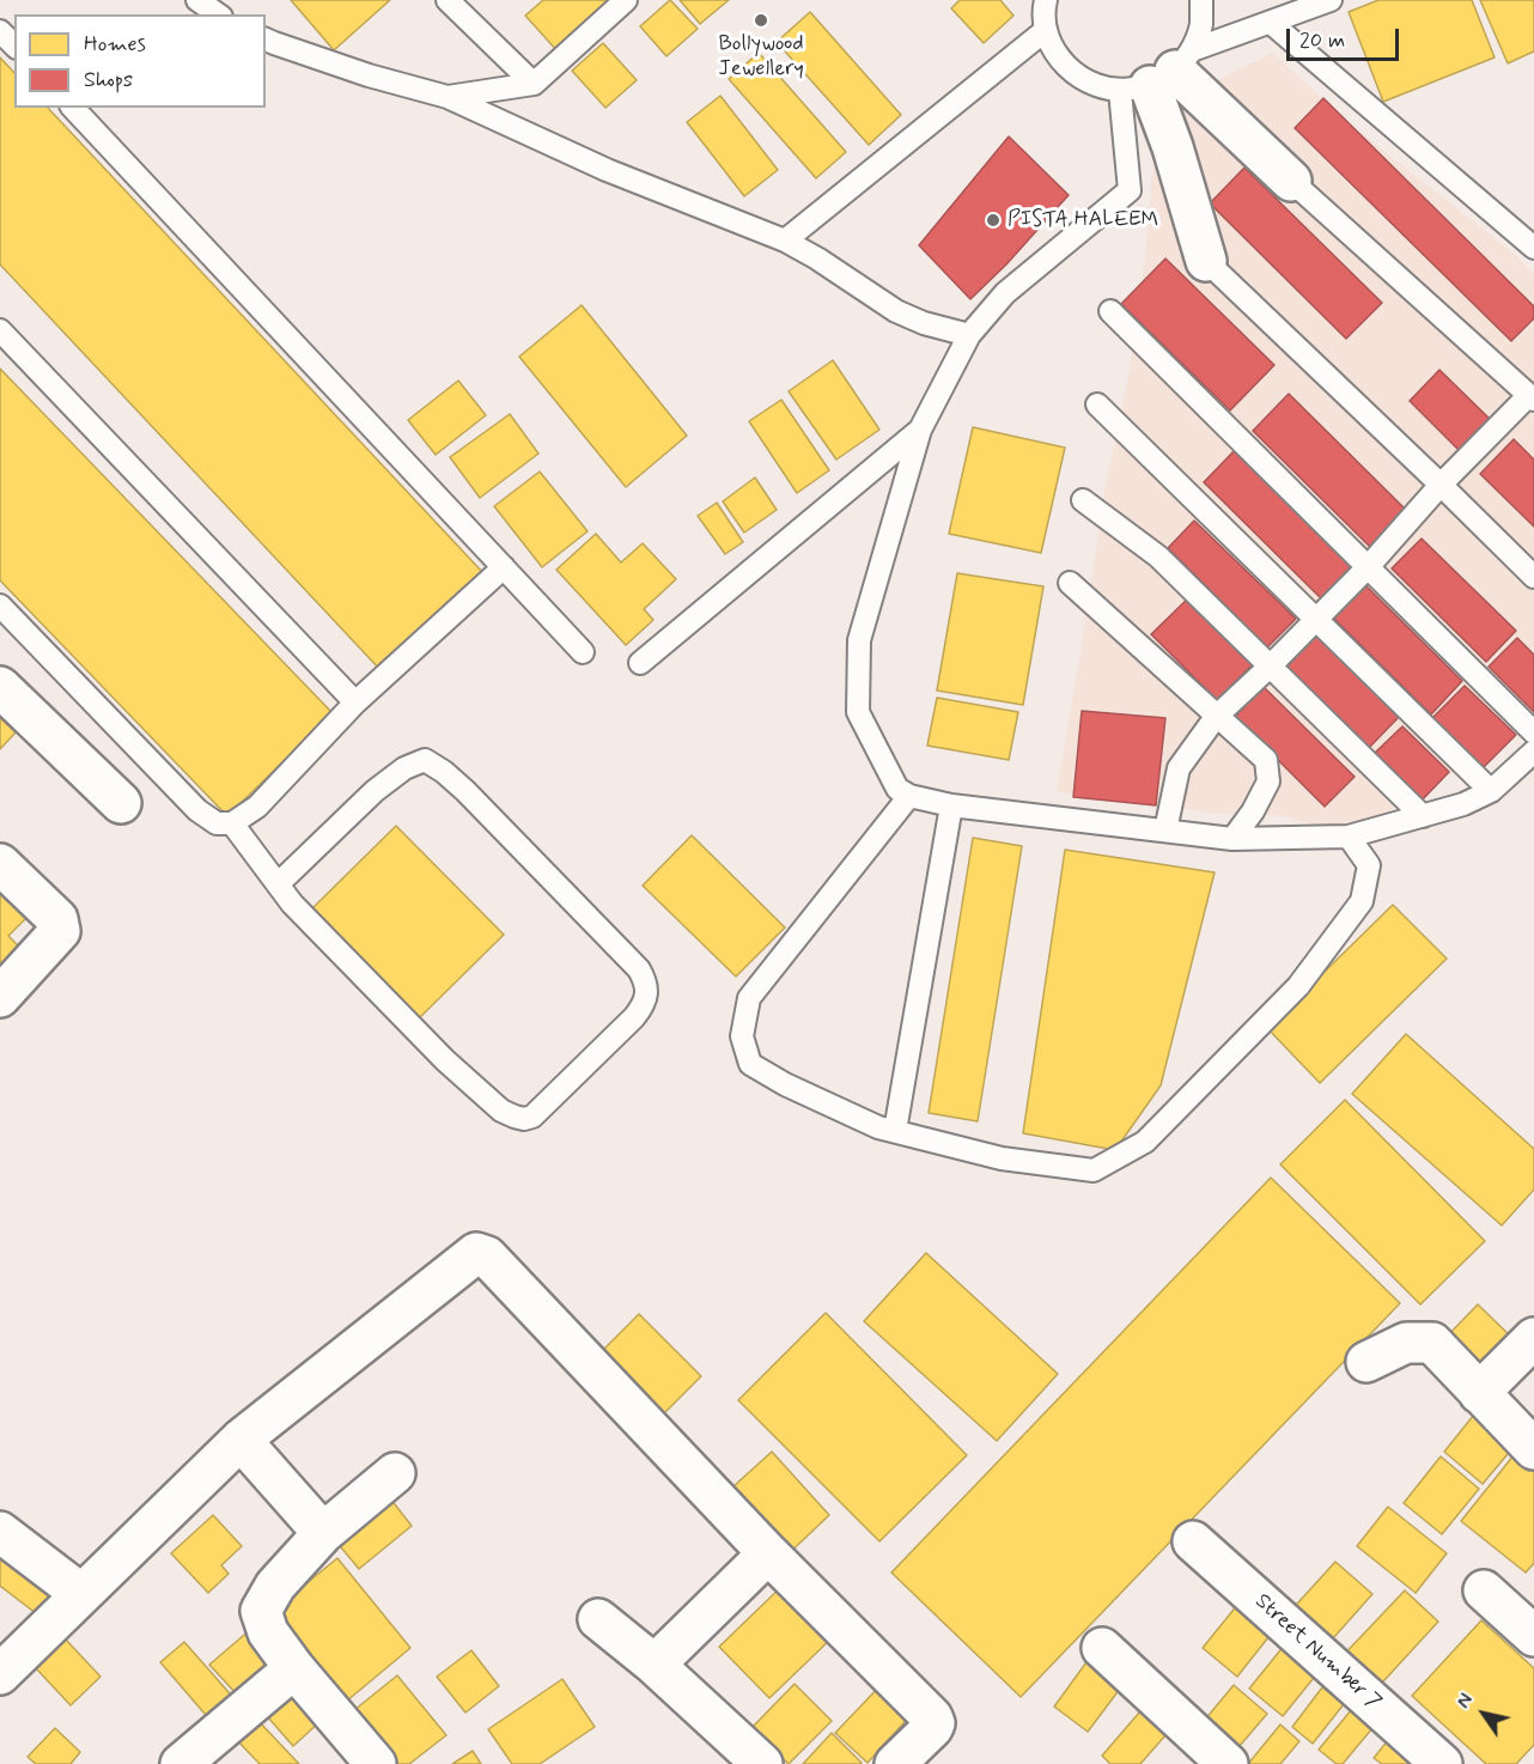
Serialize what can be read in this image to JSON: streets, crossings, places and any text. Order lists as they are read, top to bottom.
{
  "streets": {
    "street": ["Street Number 7"]
  },
  "places": ["Bollywood Jewellery", "PISTA HALEEM"],
  "legend": ["Homes", "Shops"],
  "scale_bar": "20 m",
  "north": "top left"
}
